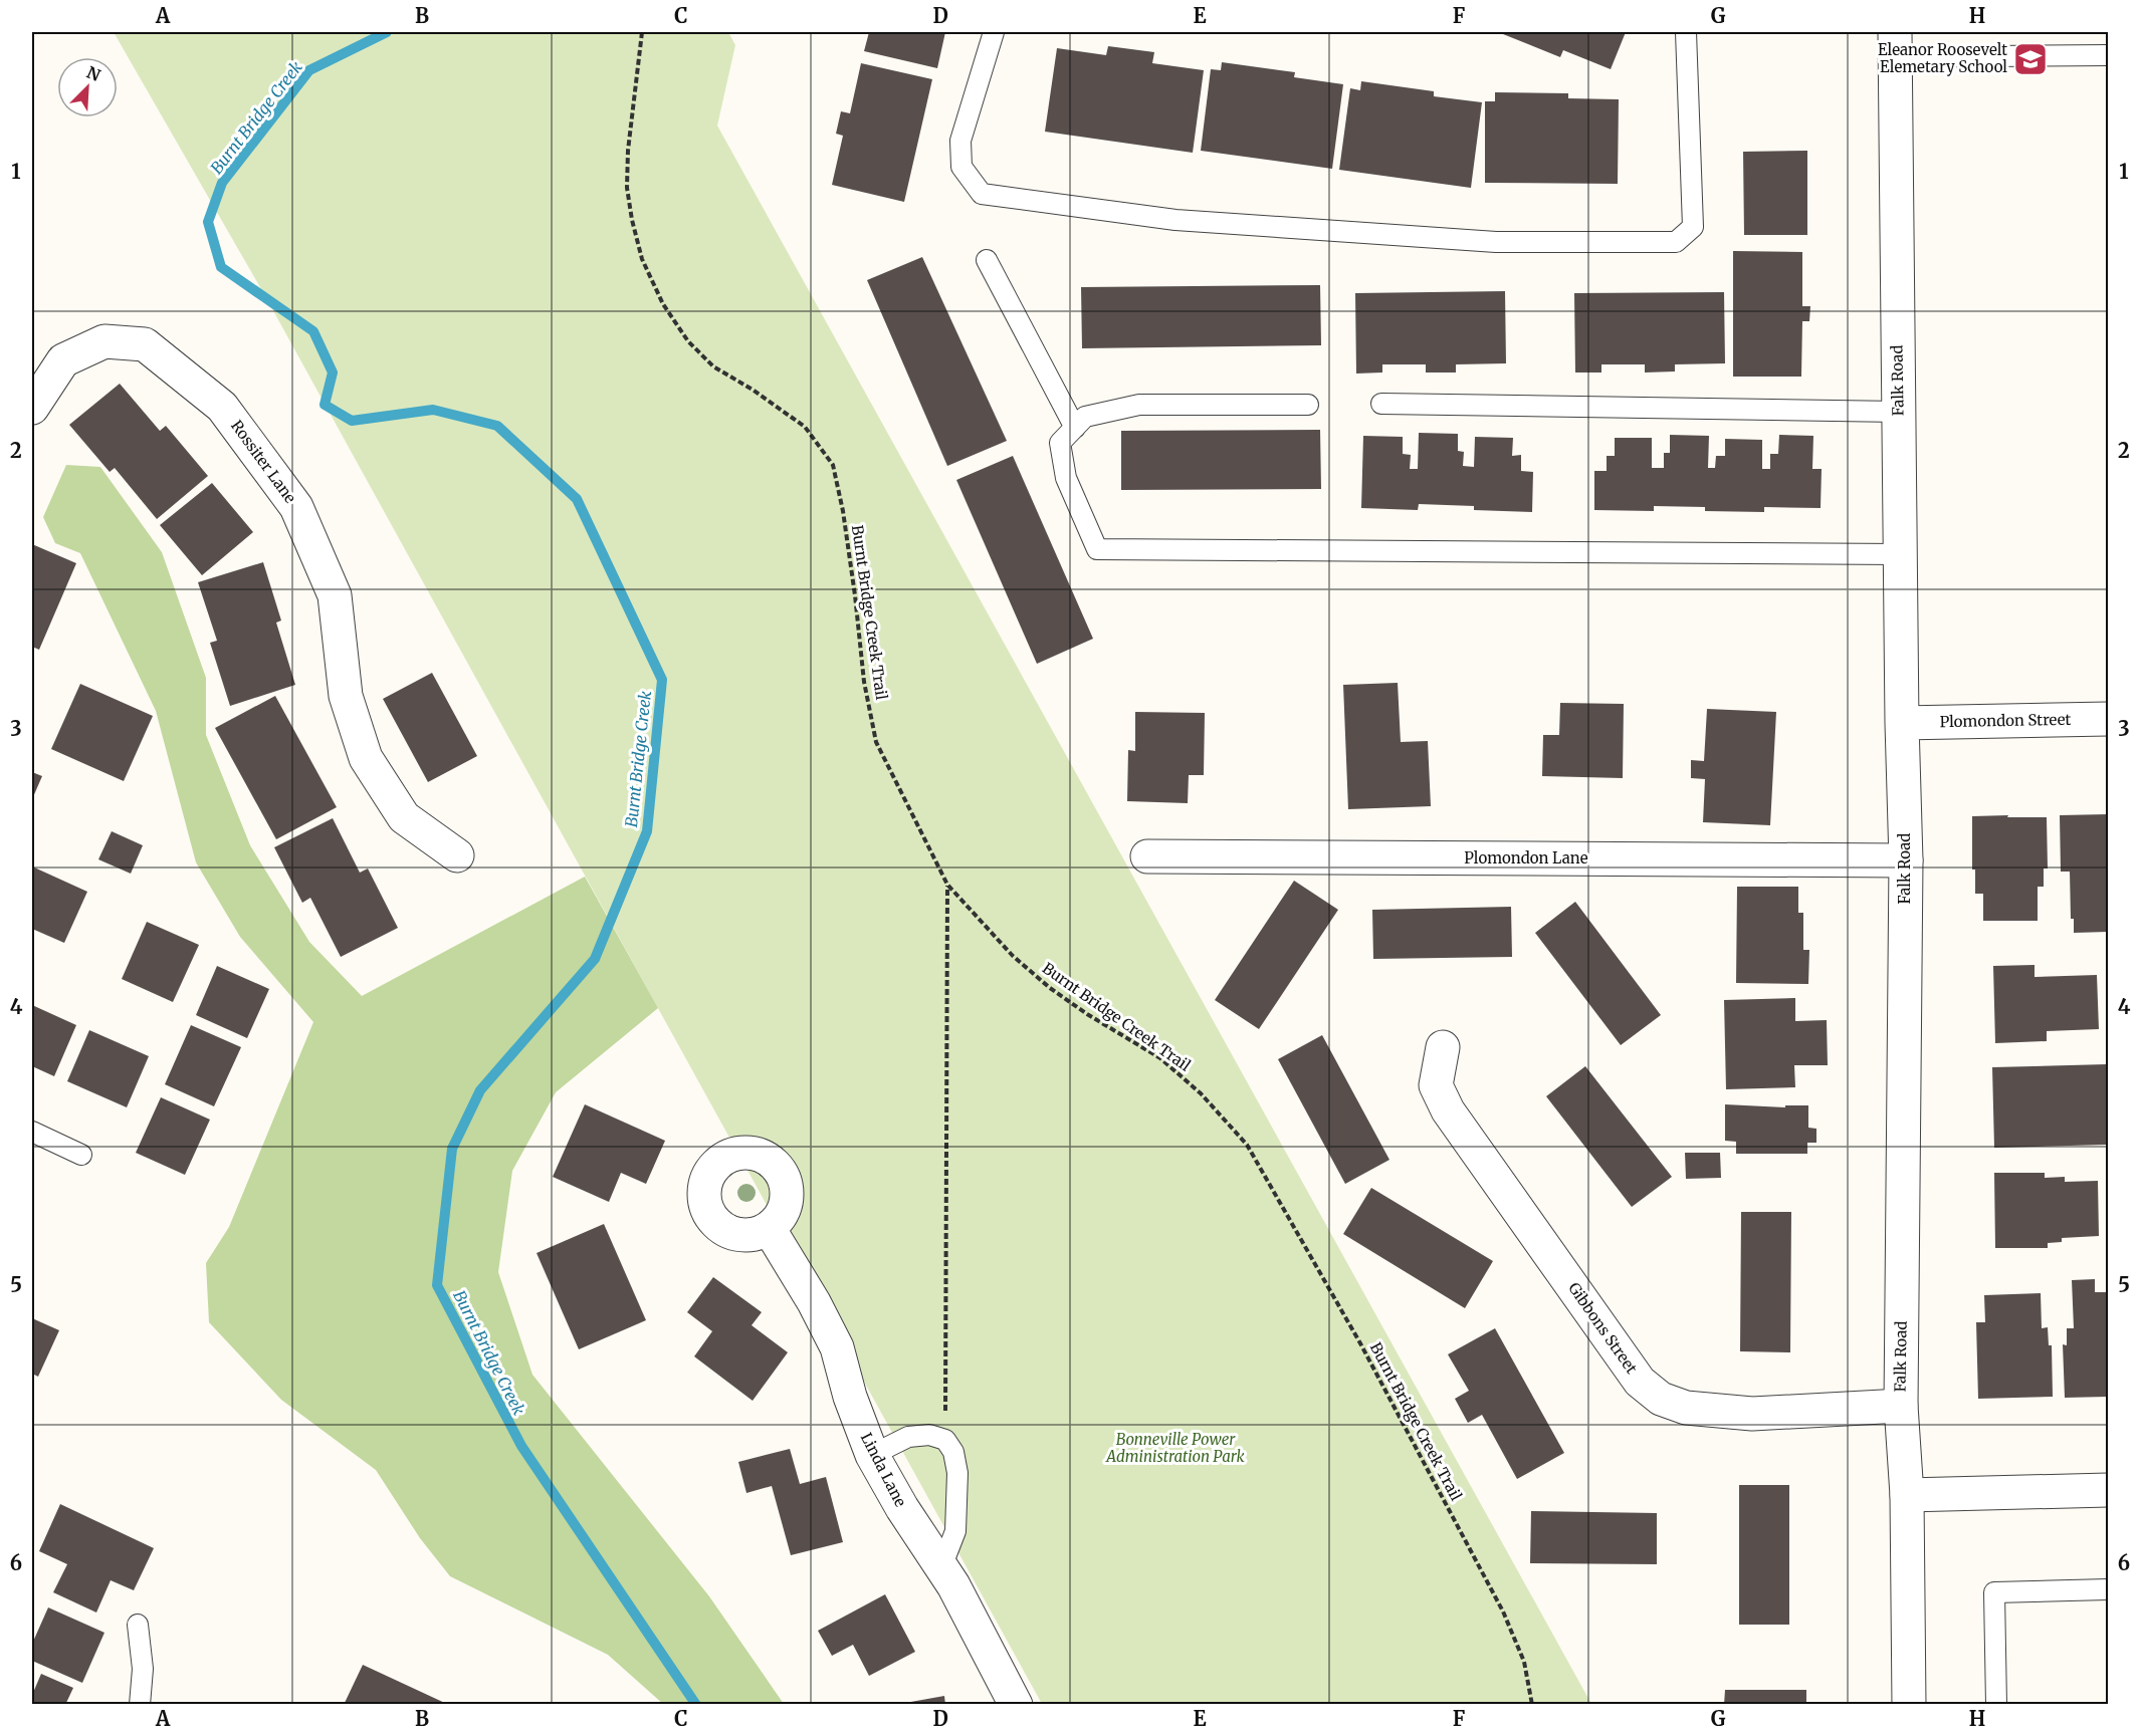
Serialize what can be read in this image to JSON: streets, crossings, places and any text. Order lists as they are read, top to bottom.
{
  "streets": {
    "street": [
      "Falk Road",
      "Rossiter Lane",
      "Plomondon Street",
      "Plomondon Lane",
      "Gibbons Street",
      "Linda Lane"
    ],
    "path": ["Burnt Bridge Creek Trail"]
  },
  "crossings": [
    ["Falk Road", "Plomondon Street"],
    ["Falk Road", "Plomondon Lane"],
    ["Falk Road", "Gibbons Street"]
  ],
  "water": ["Burnt Bridge Creek"],
  "parks": ["Bonneville Power Administration Park"],
  "places": {
    "school or university": ["Eleanor Roosevelt Elemetary School"]
  },
  "north": "top right",
  "grid": {
    "columns": [
      "A",
      "B",
      "C",
      "D",
      "E",
      "F",
      "G",
      "H"
    ],
    "rows": [
      "1",
      "2",
      "3",
      "4",
      "5",
      "6"
    ]
  }
}
